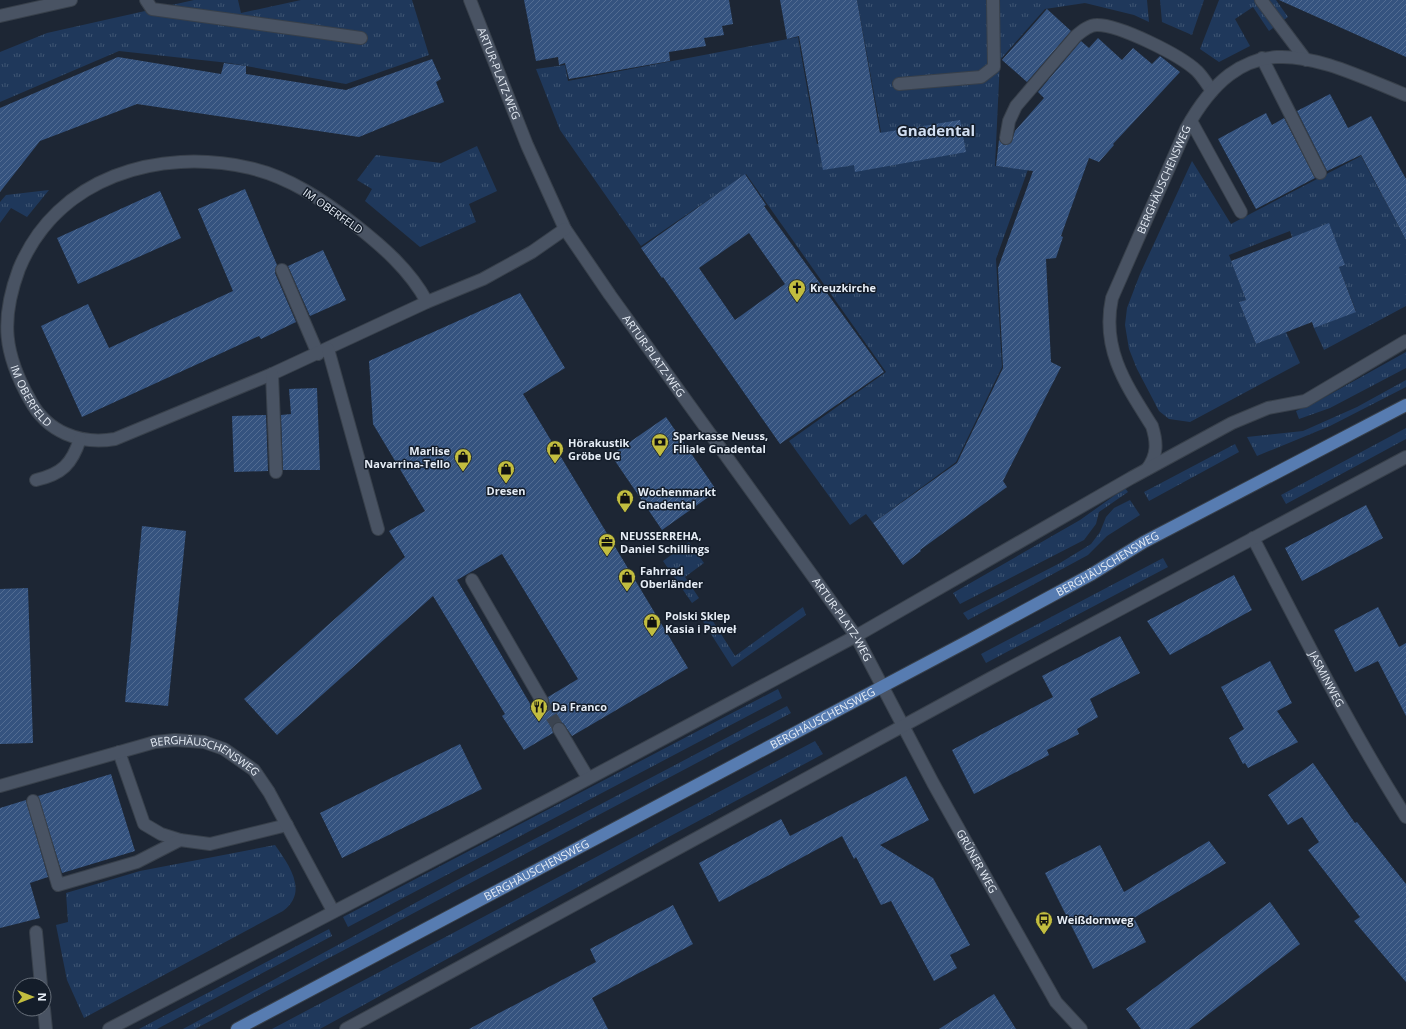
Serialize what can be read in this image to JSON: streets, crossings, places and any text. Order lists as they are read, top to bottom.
{
  "streets": {
    "main road": ["BERGHÄUSCHENSWEG"],
    "street": [
      "ARTUR-PLATZ-WEG",
      "IM OBERFELD",
      "JASMINWEG",
      "GRÜNER WEG"
    ]
  },
  "crossings": [
    ["ARTUR-PLATZ-WEG", "BERGHÄUSCHENSWEG"],
    ["ARTUR-PLATZ-WEG", "IM OBERFELD"],
    ["ARTUR-PLATZ-WEG", "GRÜNER WEG"],
    ["BERGHÄUSCHENSWEG", "GRÜNER WEG"]
  ],
  "districts": ["Gnadental"],
  "places": {
    "church": ["Kreuzkirche"],
    "bank": ["Sparkasse Neuss, Filiale Gnadental"],
    "shop": [
      "Hörakustik Gröbe UG",
      "Marlise Navarrina-Tello",
      "Dresen",
      "Wochenmarkt Gnadental",
      "Fahrrad Oberländer",
      "Polski Sklep Kasia i Paweł"
    ],
    "office": ["NEUSSERREHA, Daniel Schillings"],
    "restaurant": ["Da Franco"],
    "bus stop": ["Weißdornweg"]
  },
  "north": "right"
}
